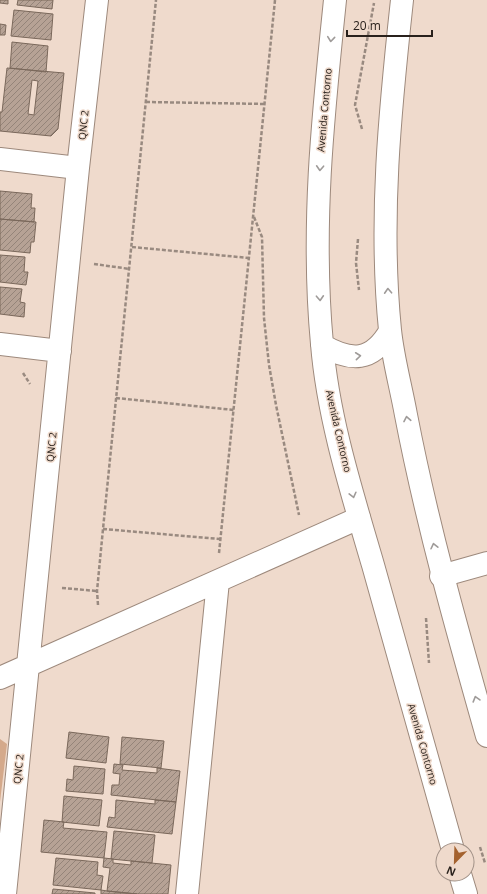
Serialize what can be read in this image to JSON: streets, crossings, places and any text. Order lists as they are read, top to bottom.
{
  "streets": {
    "street": ["Avenida Contorno", "QNC 2"]
  },
  "scale_bar": "20 m",
  "north": "bottom left"
}
